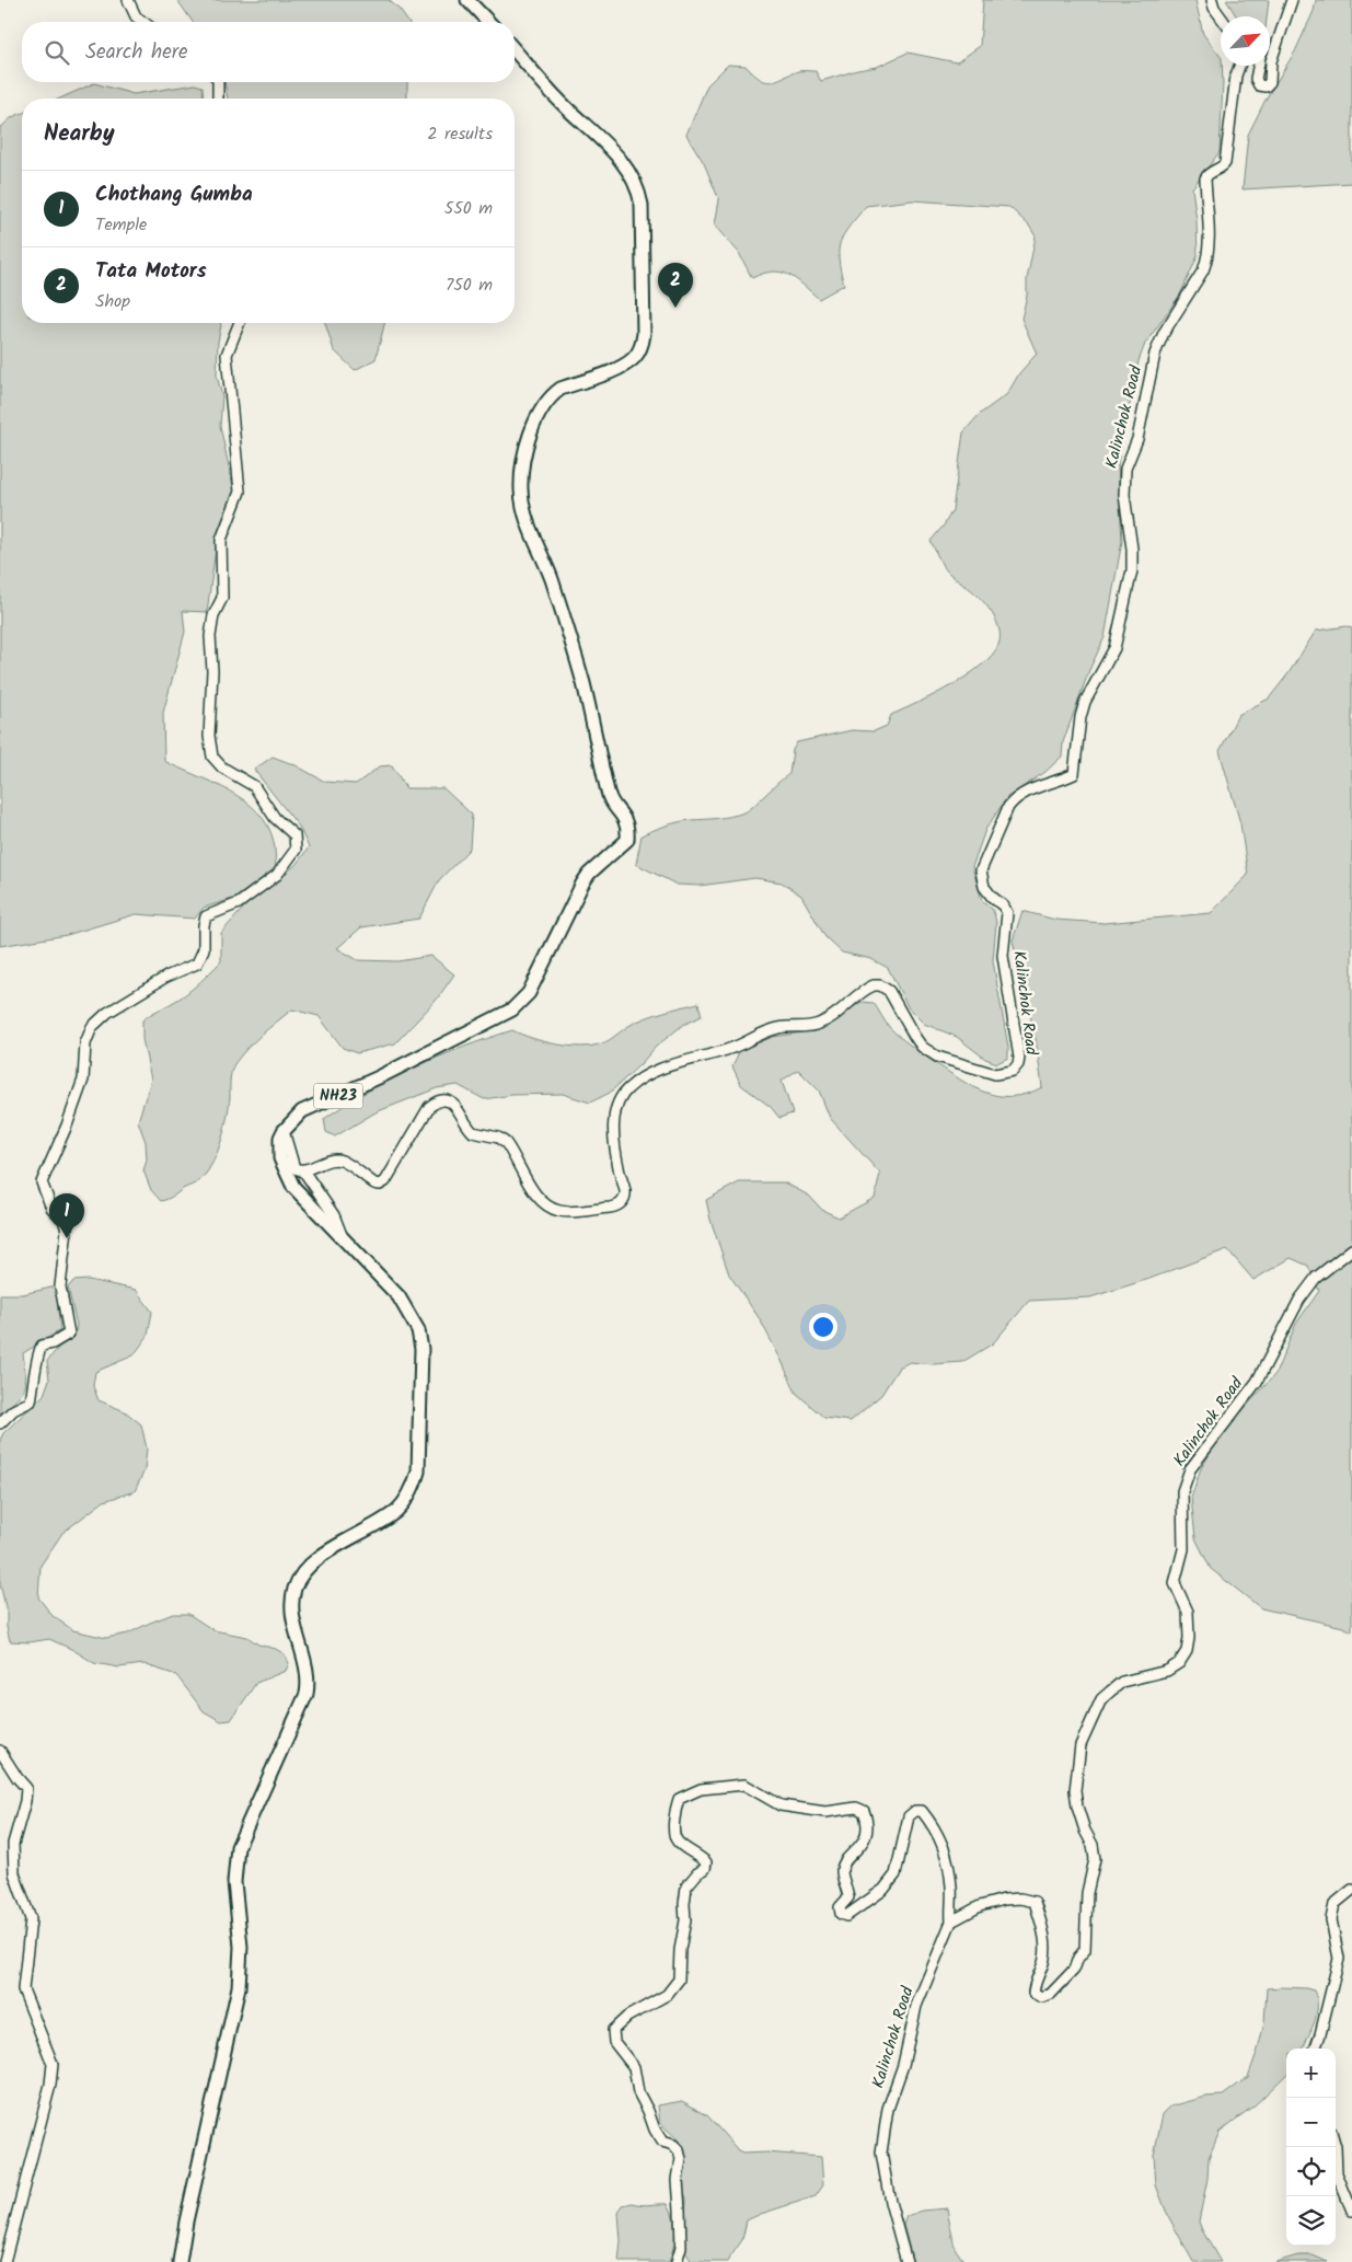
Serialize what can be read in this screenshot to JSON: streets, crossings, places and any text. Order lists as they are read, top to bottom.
{
  "streets": {
    "main road": ["NH23"],
    "street": ["Kalinchok Road"]
  },
  "north": "top right",
  "page": {
    "search": "Search here",
    "heading": ["Nearby", "2 results"],
    "list": [
      {
        "mark": "1",
        "name": "Chothang Gumba",
        "note": "Temple",
        "value": "550 m"
      },
      {
        "mark": "2",
        "name": "Tata Motors",
        "note": "Shop",
        "value": "750 m"
      }
    ],
    "pins": ["2", "1"],
    "map_buttons": ["+", "−"]
  }
}
